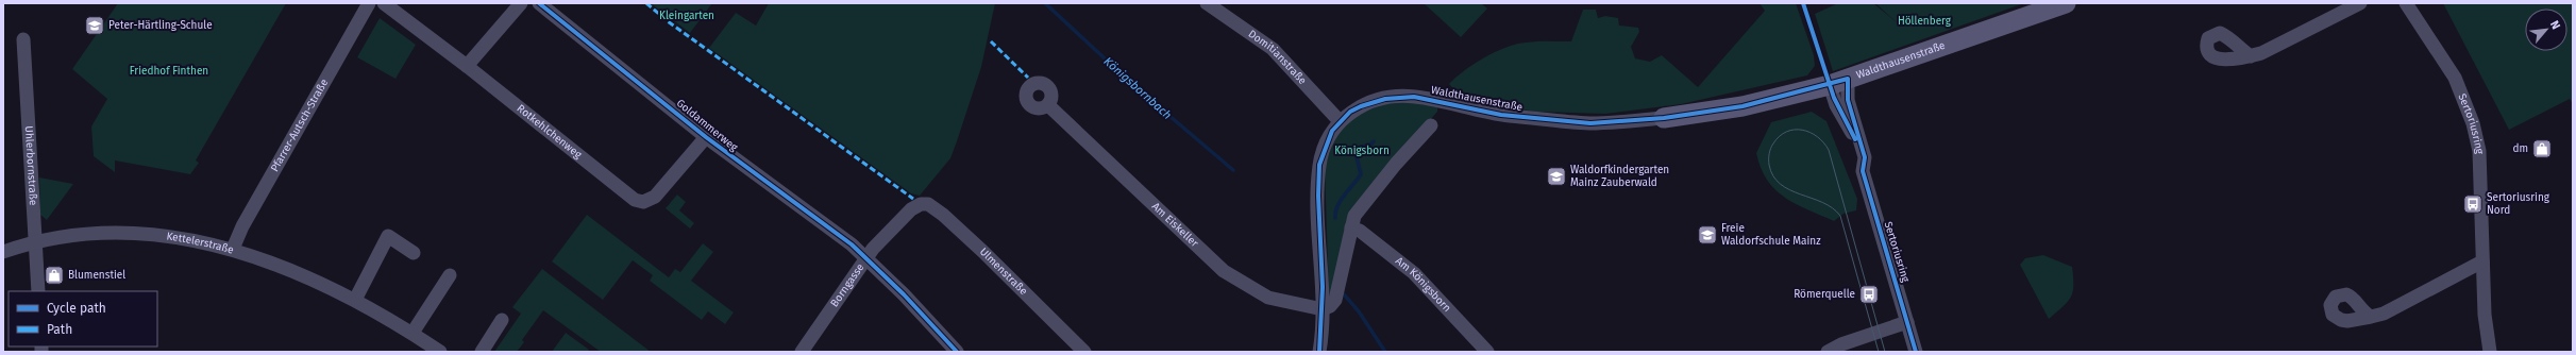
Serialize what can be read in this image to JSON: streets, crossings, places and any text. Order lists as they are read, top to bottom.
{
  "streets": {
    "street": [
      "Domitianstraße",
      "Waldthausenstraße",
      "Sertoriusring",
      "Pfarrer-Autsch-Straße",
      "Goldammerweg",
      "Rotkehlchenweg",
      "Uhlerbornstraße",
      "Am Eiskeller",
      "Kettelerstraße",
      "Ulmenstraße",
      "Borngasse",
      "Am Königsborn"
    ]
  },
  "crossings": [
    ["Domitianstraße", "Waldthausenstraße"],
    ["Waldthausenstraße", "Sertoriusring"],
    ["Waldthausenstraße", "Am Eiskeller"],
    ["Pfarrer-Autsch-Straße", "Kettelerstraße"],
    ["Goldammerweg", "Rotkehlchenweg"],
    ["Goldammerweg", "Borngasse"],
    ["Uhlerbornstraße", "Kettelerstraße"],
    ["Ulmenstraße", "Borngasse"]
  ],
  "water": ["Königsbornbach"],
  "parks": [
    "Kleingarten",
    "Höllenberg",
    "Friedhof Finthen",
    "Königsborn"
  ],
  "places": {
    "school or university": ["Peter-Härtling-Schule", "Waldorfkindergarten Mainz Zauberwald", "Freie Waldorfschule Mainz"],
    "shop": ["dm", "Blumenstiel"],
    "bus stop": ["Sertoriusring Nord", "Römerquelle"]
  },
  "legend": ["Cycle path", "Path"],
  "north": "top right"
}
